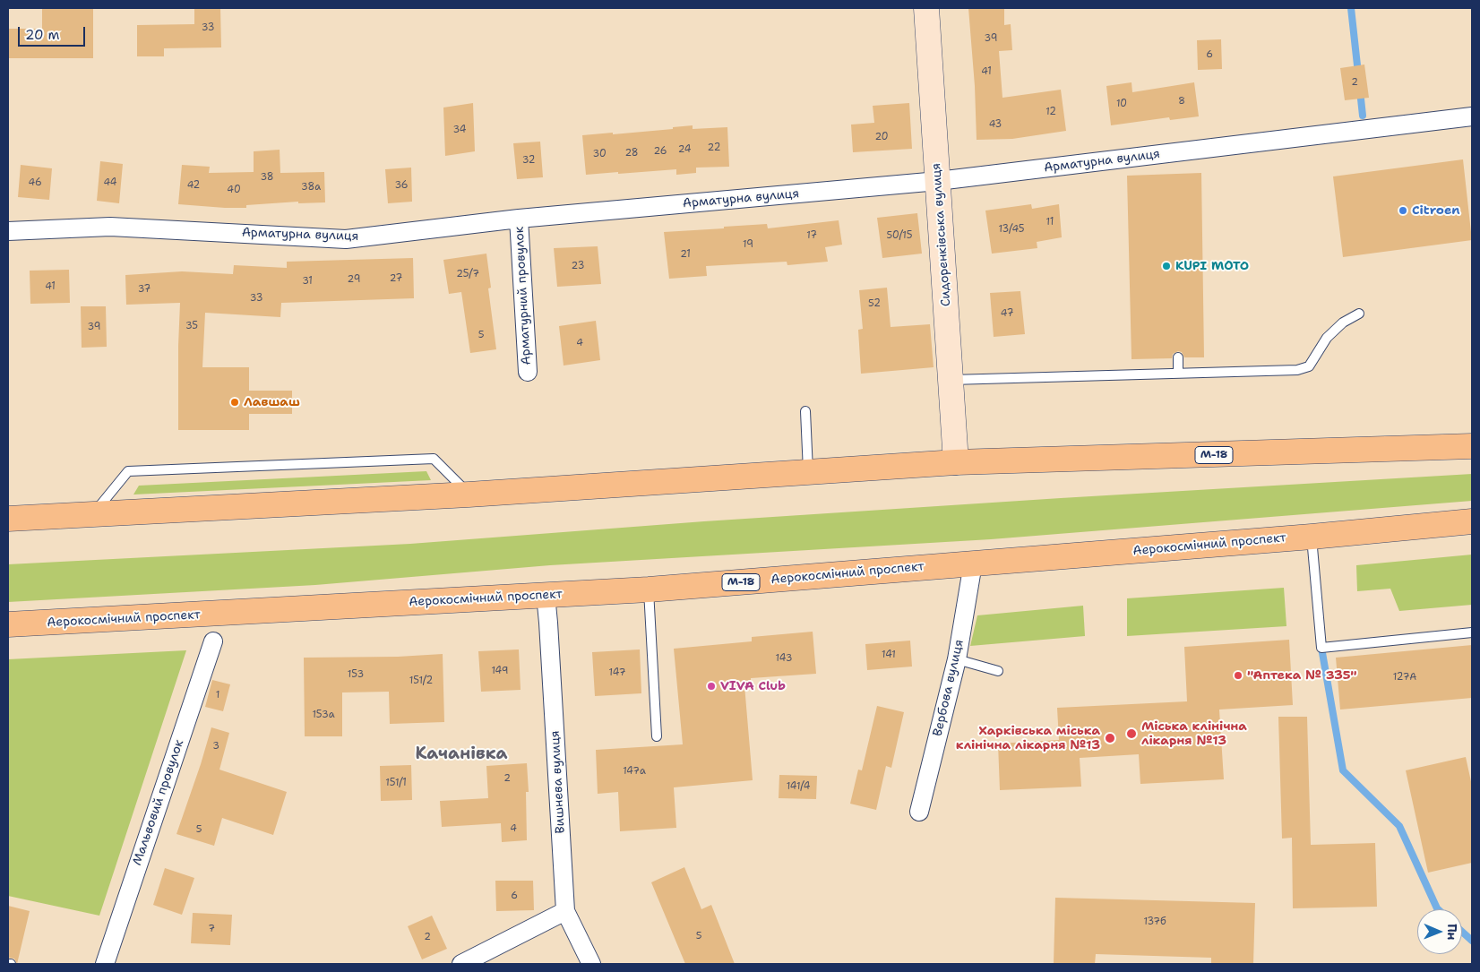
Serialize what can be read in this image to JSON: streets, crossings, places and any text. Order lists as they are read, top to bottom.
{
  "streets": {
    "main road": ["Сидоренківська вулиця", "М-18", "Аерокосмічний проспект"],
    "street": [
      "Арматурна вулиця",
      "Арматурний провулок",
      "Вербова вулиця",
      "Вишнева вулиця",
      "Мальвовий провулок"
    ]
  },
  "crossings": [
    ["Арматурна вулиця", "Сидоренківська вулиця"],
    ["Арматурна вулиця", "Арматурний провулок"],
    ["Сидоренківська вулиця", "М-18"],
    ["Аерокосмічний проспект", "Вербова вулиця"],
    ["Аерокосмічний проспект", "Вишнева вулиця"]
  ],
  "districts": ["Качанівка"],
  "places": [
    "Citroen",
    "KUPI MOTO",
    "Лавшаш",
    "\"Аптека № 335\"",
    "VIVA Club",
    "Міська клінічна лікарня №13",
    "Харківська міська клінічна лікарня №13"
  ],
  "house_numbers": [
    "33",
    "39",
    "6",
    "41",
    "2",
    "8",
    "10",
    "12",
    "43",
    "34",
    "20",
    "22",
    "24",
    "26",
    "28",
    "30",
    "32",
    "38",
    "46",
    "44",
    "42",
    "36",
    "38а",
    "40",
    "11",
    "13/45",
    "17",
    "50/15",
    "19",
    "21",
    "23",
    "25/7",
    "27",
    "29",
    "31",
    "41",
    "37",
    "33",
    "52",
    "47",
    "35",
    "39",
    "5",
    "4",
    "141",
    "143",
    "149",
    "147",
    "153",
    "127А",
    "151/2",
    "1",
    "153а",
    "3",
    "147а",
    "2",
    "151/1",
    "141/4",
    "4",
    "5",
    "6",
    "137б",
    "7",
    "5",
    "2"
  ],
  "scale_bar": "20 m",
  "north": "right"
}
